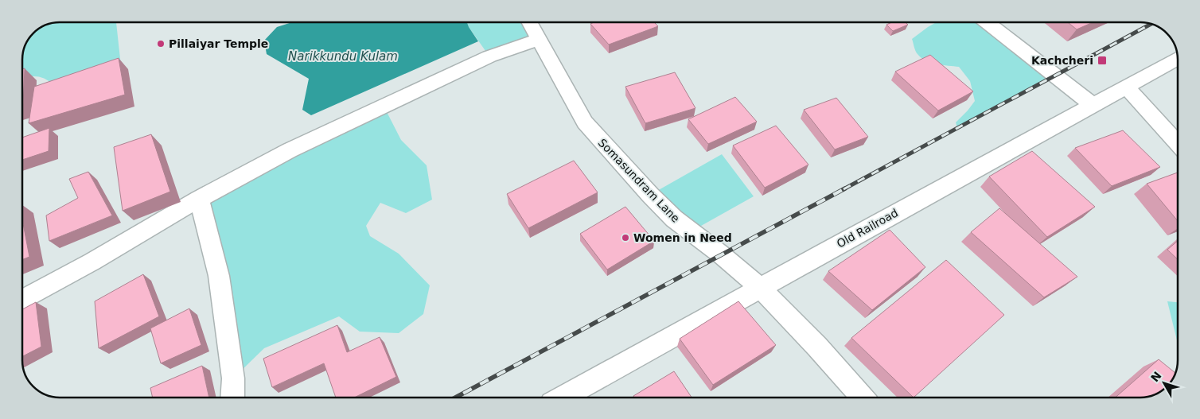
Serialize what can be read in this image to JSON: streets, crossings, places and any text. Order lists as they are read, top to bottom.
{
  "streets": {
    "street": ["Somasundram Lane", "Old Railroad"]
  },
  "crossings": [
    ["Somasundram Lane", "Old Railroad"]
  ],
  "water": ["Narikkundu Kulam"],
  "places": {
    "other": ["Pillaiyar Temple", "Women in Need"],
    "transit": ["Kachcheri"]
  },
  "north": "top left"
}
